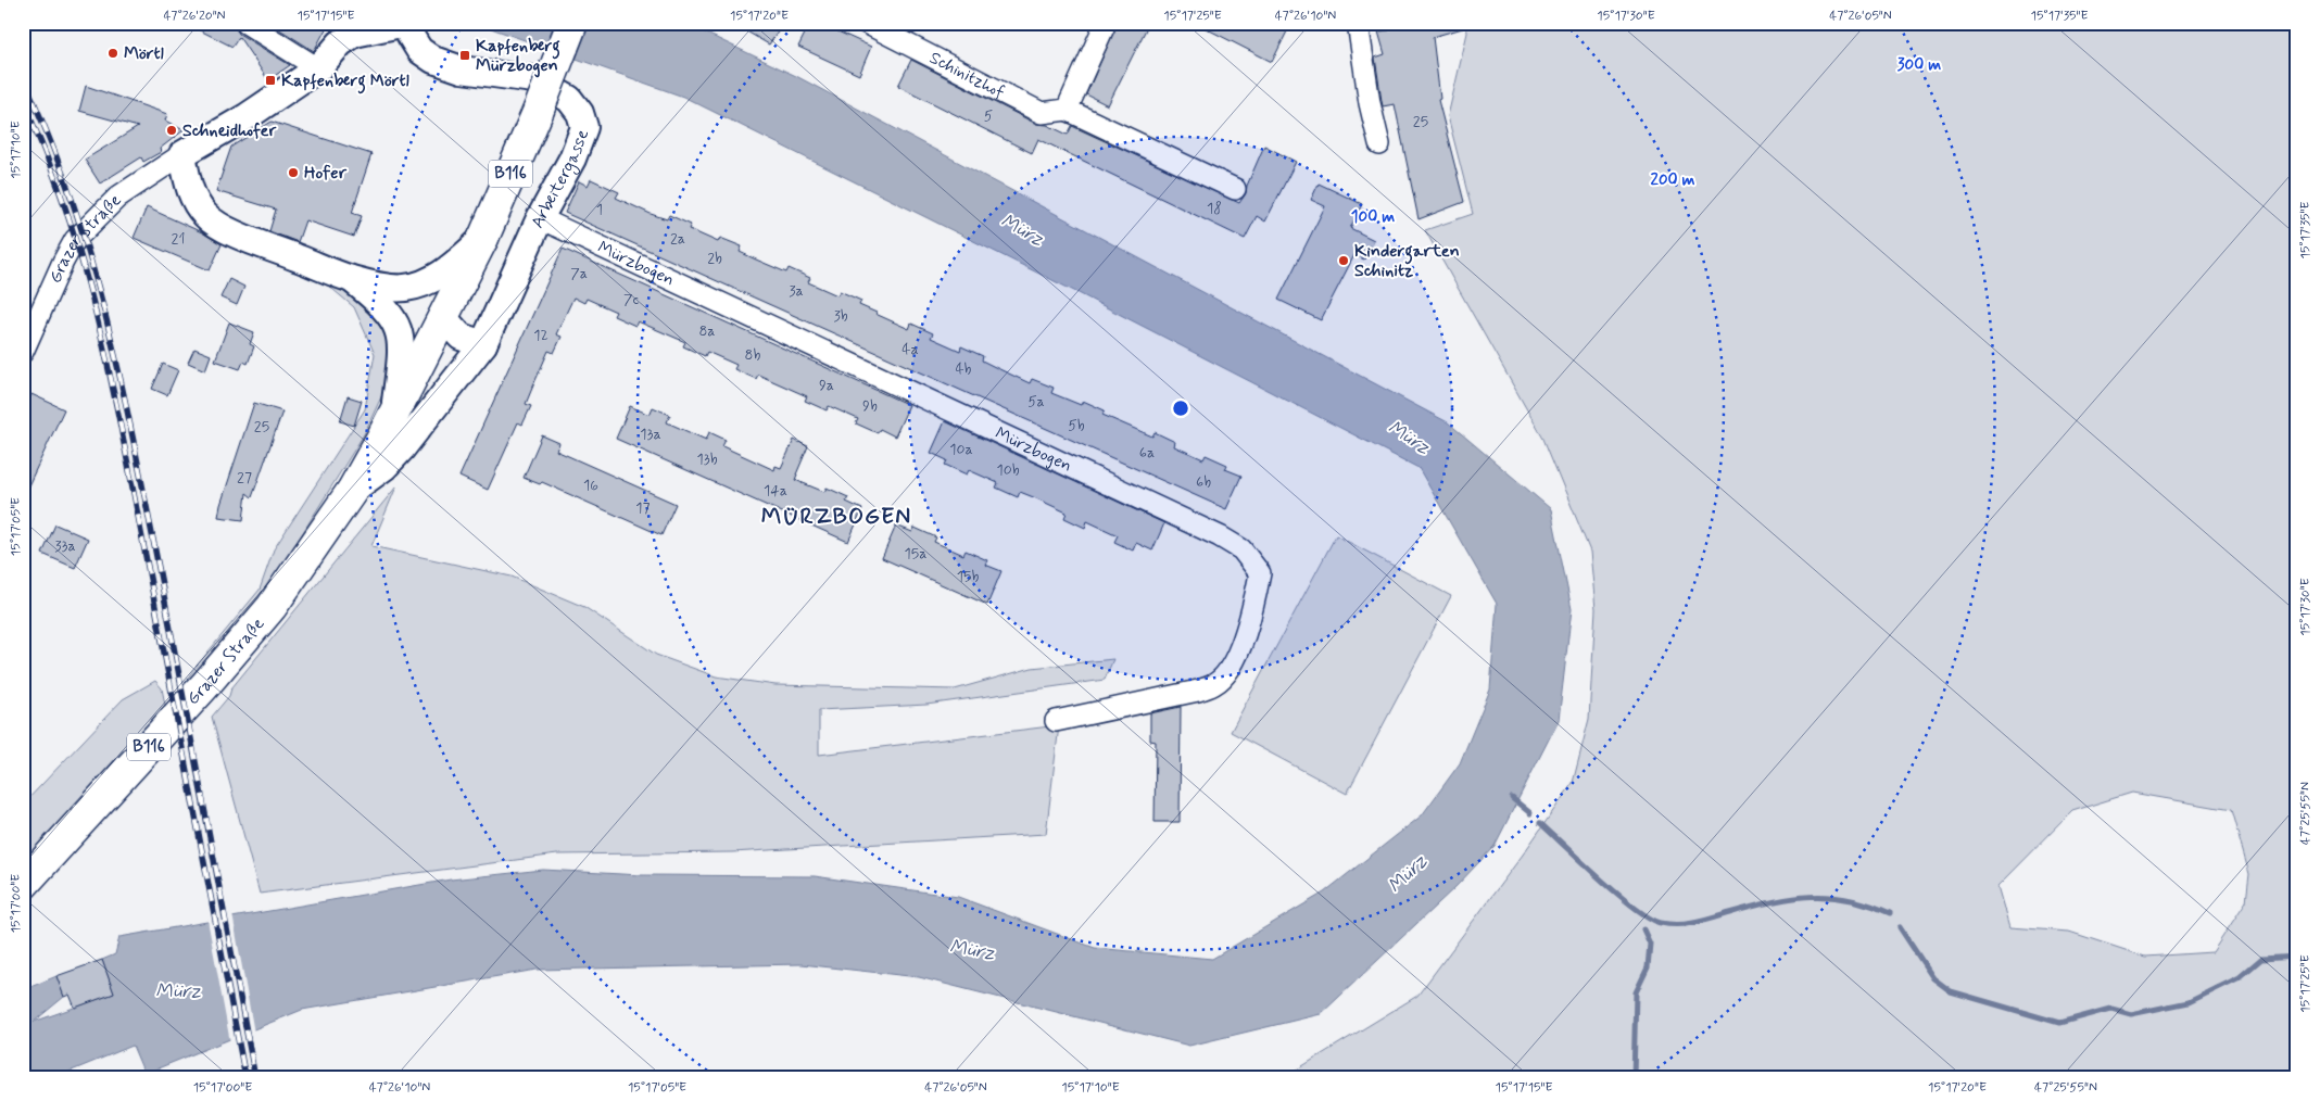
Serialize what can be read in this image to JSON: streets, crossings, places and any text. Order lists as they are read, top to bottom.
{
  "streets": {
    "main road": ["B116", "Grazer Straße"],
    "street": ["Schinitzhof", "Arbeitergasse", "Mürzbogen"]
  },
  "crossings": [
    ["Arbeitergasse", "Grazer Straße"],
    ["Arbeitergasse", "Mürzbogen"]
  ],
  "districts": ["MÜRZBOGEN"],
  "water": ["Mürz"],
  "places": {
    "other": [
      "Mörtl",
      "Schneidhofer",
      "Hofer",
      "Kindergarten Schinitz"
    ],
    "transit": ["Kapfenberg Mürzbogen", "Kapfenberg Mörtl"]
  },
  "house_numbers": [
    "5",
    "25",
    "18",
    "1",
    "21",
    "2a",
    "2b",
    "7a",
    "3a",
    "7c",
    "3b",
    "8a",
    "12",
    "4a",
    "8b",
    "4b",
    "9a",
    "5a",
    "9b",
    "5b",
    "25",
    "13a",
    "10a",
    "6a",
    "13b",
    "10b",
    "27",
    "6b",
    "16",
    "14a",
    "17",
    "33a",
    "15a",
    "15b"
  ],
  "coordinates": [
    "47°26'20\"N",
    "15°17'15\"E",
    "15°17'20\"E",
    "15°17'25\"E",
    "47°26'10\"N",
    "15°17'30\"E",
    "47°26'05\"N",
    "15°17'35\"E",
    "15°17'10\"E",
    "15°17'05\"E",
    "47°25'55\"N",
    "15°17'00\"E"
  ],
  "rings": ["300 m", "200 m", "100 m"]
}
